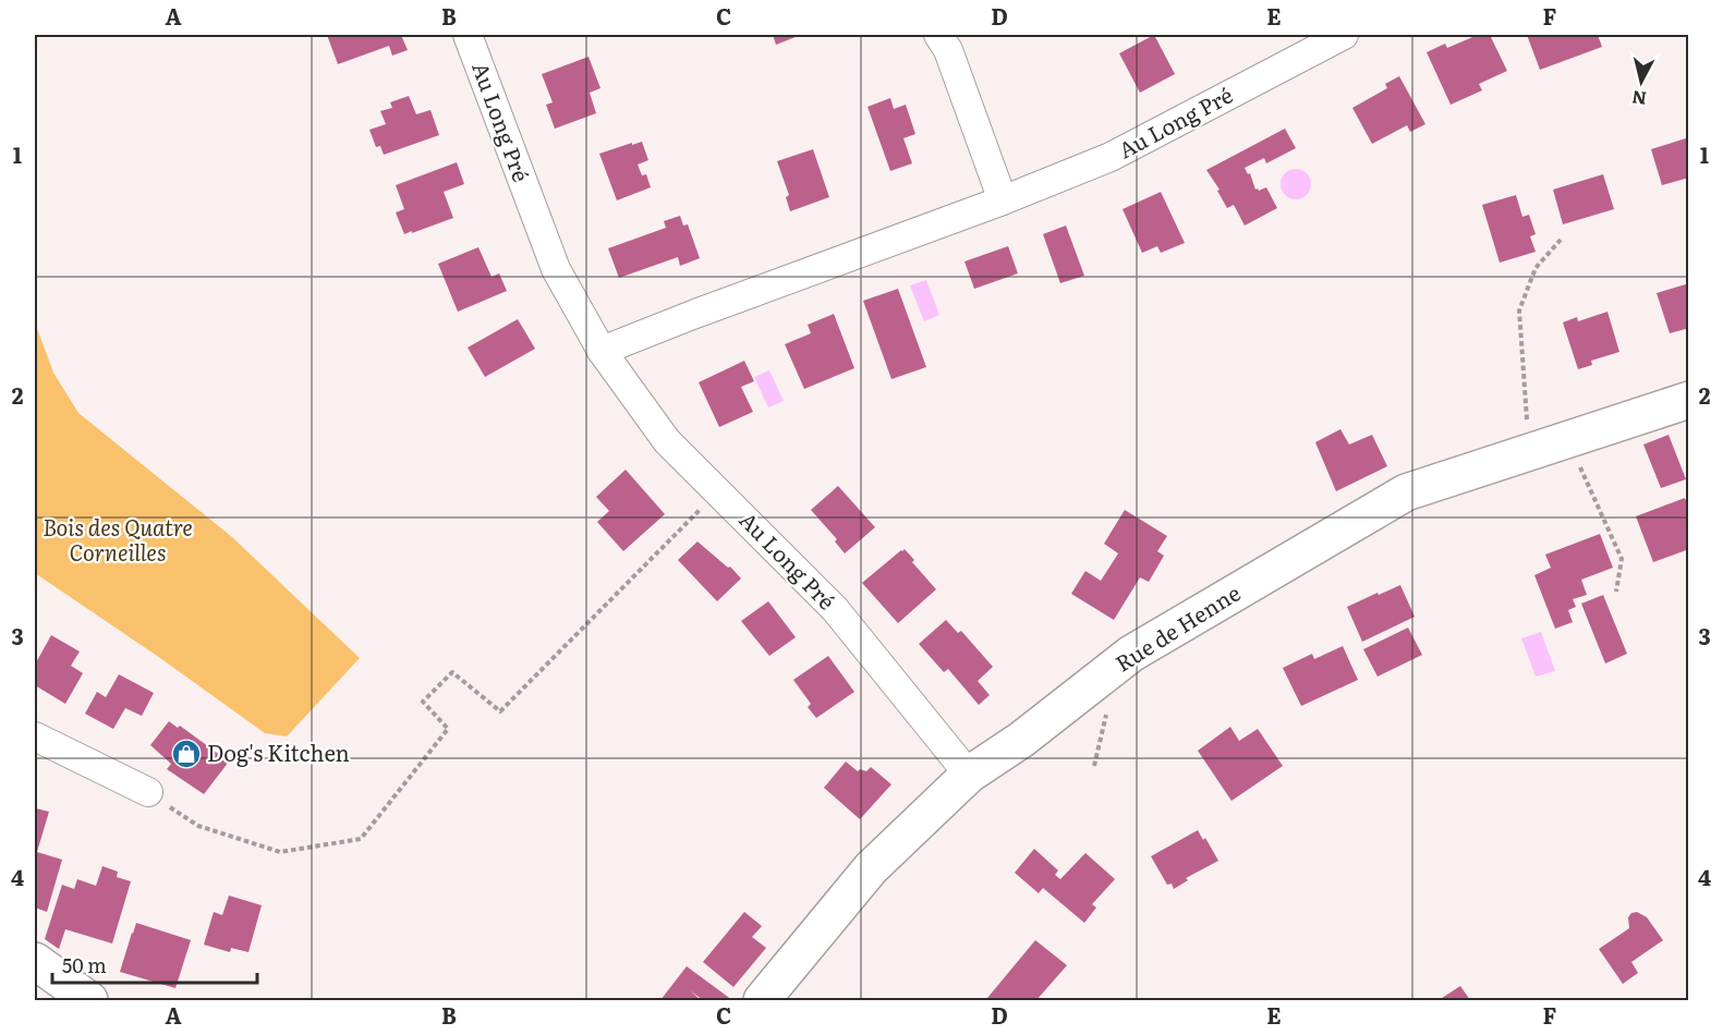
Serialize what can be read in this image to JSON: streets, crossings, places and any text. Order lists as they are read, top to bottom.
{
  "streets": {
    "street": ["Au Long Pré", "Rue de Henne"]
  },
  "crossings": [
    ["Au Long Pré", "Rue de Henne"]
  ],
  "parks": ["Bois des Quatre Corneilles"],
  "places": {
    "shop": ["Dog's Kitchen"]
  },
  "scale_bar": "50 m",
  "north": "bottom",
  "grid": {
    "columns": [
      "A",
      "B",
      "C",
      "D",
      "E",
      "F"
    ],
    "rows": [
      "1",
      "2",
      "3",
      "4"
    ]
  }
}
